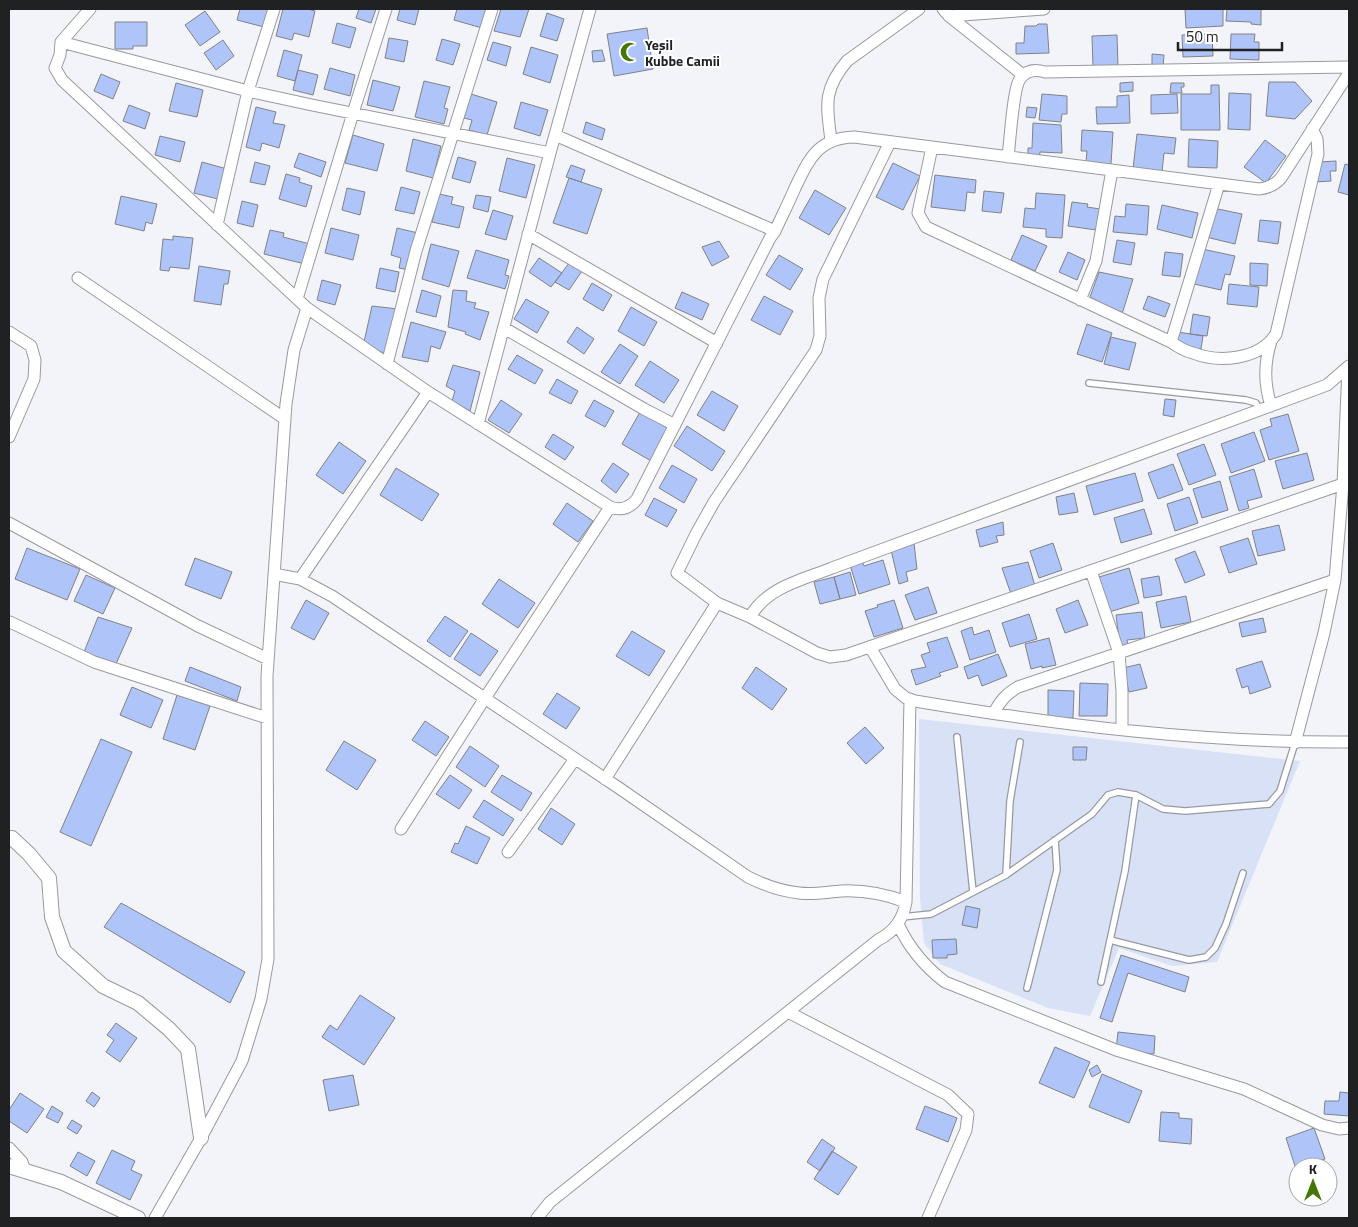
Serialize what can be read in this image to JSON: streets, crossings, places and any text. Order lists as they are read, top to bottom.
{
  "places": {
    "mosque": ["Yeşil Kubbe Camii"]
  },
  "scale_bar": "50 m",
  "north": "top"
}
